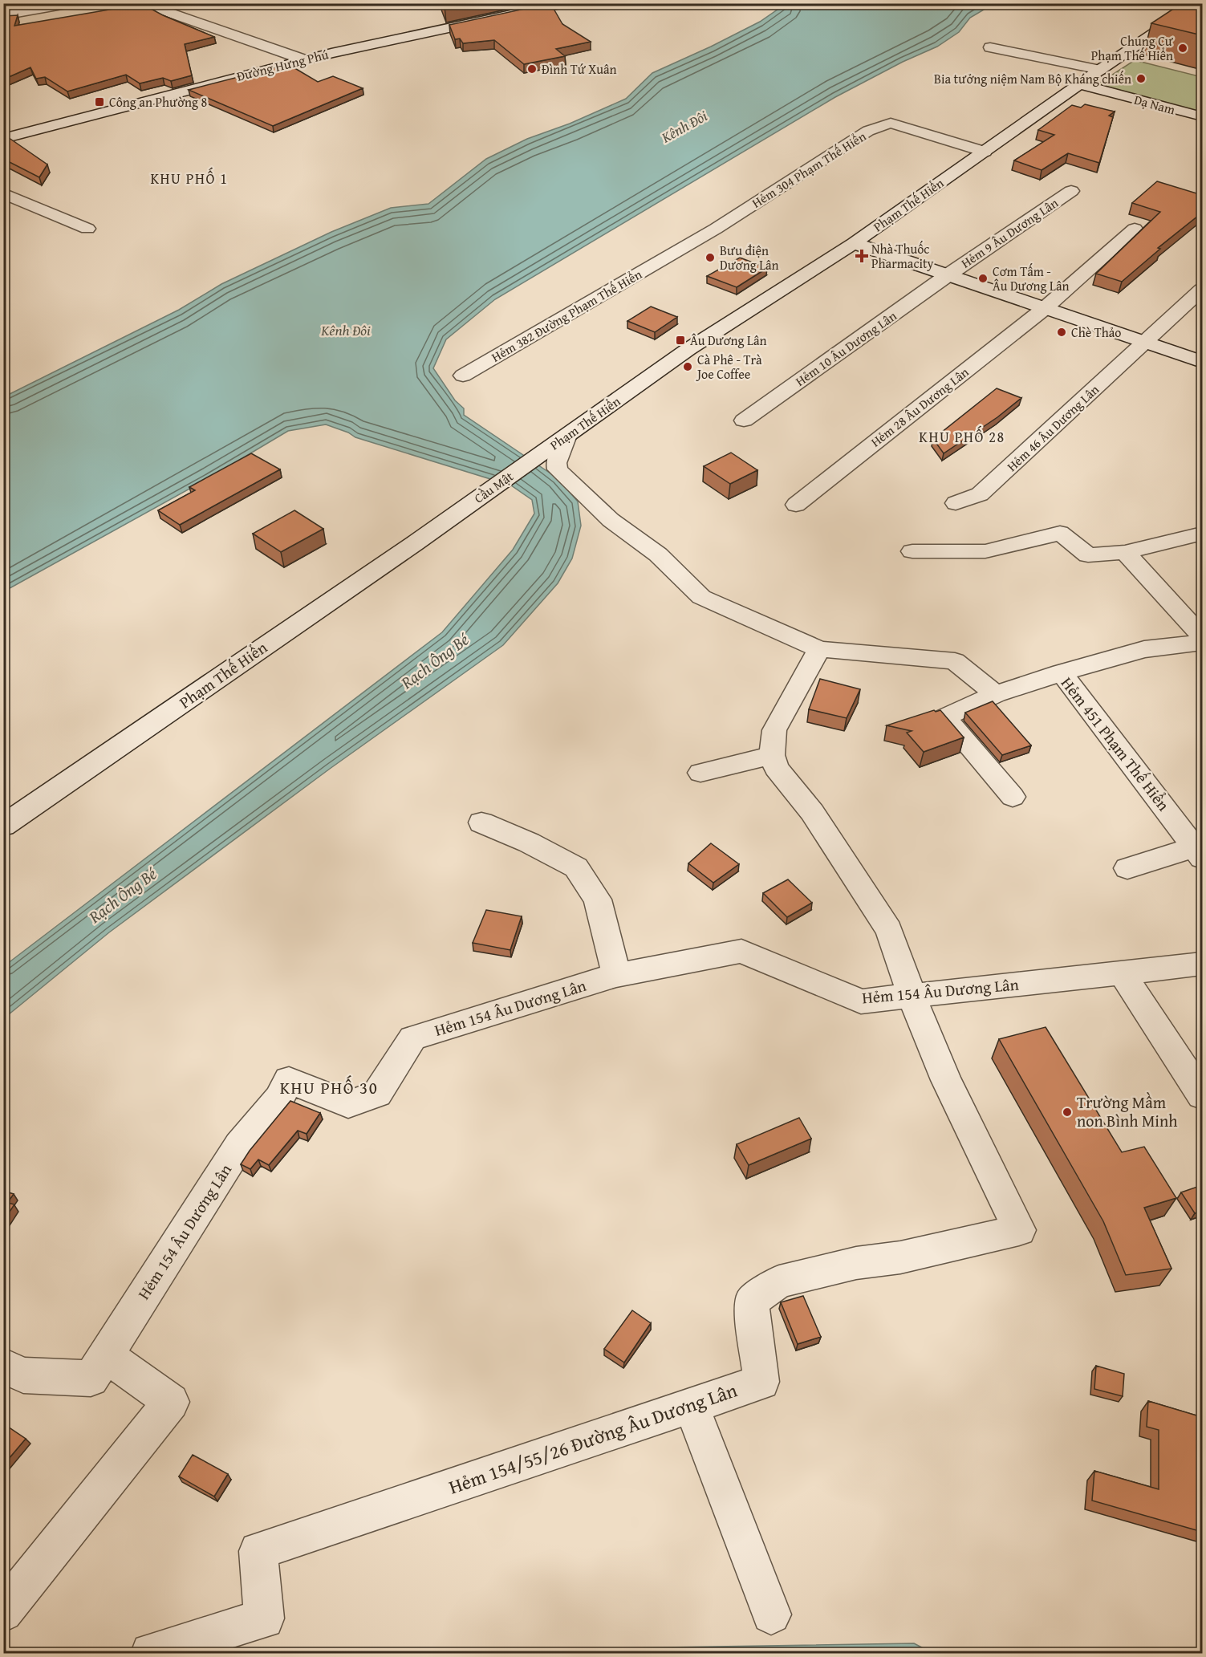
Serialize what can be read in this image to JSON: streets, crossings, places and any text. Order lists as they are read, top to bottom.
{
  "streets": {
    "street": [
      "Đường Hưng Phú",
      "Dạ Nam",
      "Hẻm 304 Phạm Thế Hiển",
      "Phạm Thế Hiển",
      "Hẻm 9 Âu Dương Lân",
      "Hẻm 382 Đường Phạm Thế Hiển",
      "Hẻm 10 Âu Dương Lân",
      "Hẻm 28 Âu Dương Lân",
      "Hẻm 46 Âu Dương Lân",
      "Cầu Mật",
      "Hẻm 451 Phạm Thế Hiển",
      "Hẻm 154 Âu Dương Lân",
      "Hẻm 154/55/26 Đường Âu Dương Lân"
    ]
  },
  "crossings": [
    ["Dạ Nam", "Phạm Thế Hiển"],
    ["Hẻm 304 Phạm Thế Hiển", "Phạm Thế Hiển"],
    ["Hẻm 304 Phạm Thế Hiển", "Hẻm 382 Đường Phạm Thế Hiển"],
    ["Phạm Thế Hiển", "Cầu Mật"],
    ["Hẻm 9 Âu Dương Lân", "Hẻm 10 Âu Dương Lân"],
    ["Hẻm 154 Âu Dương Lân", "Hẻm 154/55/26 Đường Âu Dương Lân"]
  ],
  "districts": ["KHU PHỐ 1", "KHU PHỐ 28", "KHU PHỐ 30"],
  "water": ["Kênh Đôi", "Rạch Ông Bé"],
  "places": {
    "other": [
      "Chung Cư Phạm Thế Hiển",
      "Đình Tứ Xuân",
      "Bia tưởng niệm Nam Bộ Kháng chiến",
      "Bưu điện Dương Lân",
      "Cơm Tấm - Âu Dương Lân",
      "Chè Thảo",
      "Cà Phê - Trà Joe Coffee",
      "Trường Mầm non Bình Minh"
    ],
    "transit": ["Công an Phường 8", "Âu Dương Lân"],
    "health": ["Nhà Thuốc Pharmacity"]
  }
}
